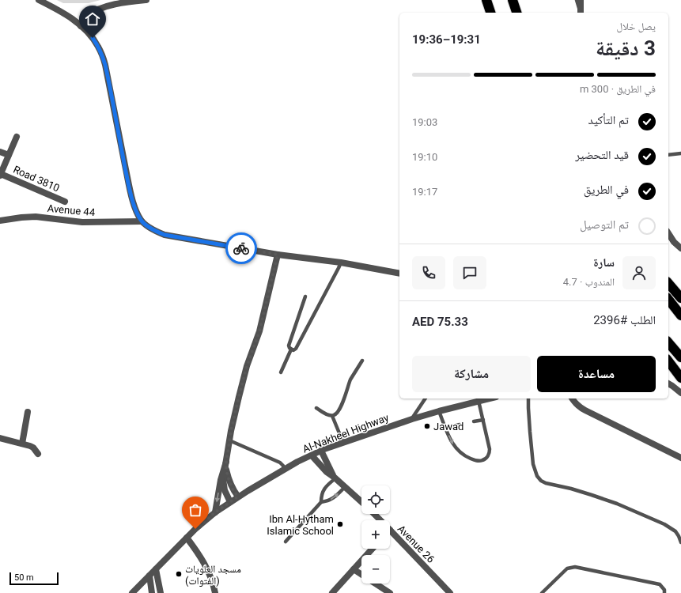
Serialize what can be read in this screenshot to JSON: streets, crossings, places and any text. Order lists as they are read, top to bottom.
{
  "streets": {
    "street": [
      "Road 3810",
      "Avenue 44",
      "Al-Nakheel Highway",
      "Avenue 26"
    ]
  },
  "crossings": [
    ["Al-Nakheel Highway", "Avenue 26"]
  ],
  "places": ["Jawad", "Ibn Al-Hytham Islamic School", "مسجد العلويات (الفتوات)"],
  "scale_bar": "50 m",
  "page": {
    "heading": ["3 دقيقة", "يصل خلال", "19:31–19:36"],
    "panel": [
      "سارة",
      "المندوب · 4.7",
      "الطلب #2396",
      "AED 75.33"
    ],
    "bar": "في الطريق · 300 m",
    "list": [
      ["تم التأكيد", "19:03"],
      ["قيد التحضير", "19:10"],
      ["في الطريق", "19:17"],
      "تم التوصيل"
    ],
    "buttons": ["مساعدة", "مشاركة"],
    "map_buttons": ["+", "−"],
    "scale": "50 m"
  }
}
